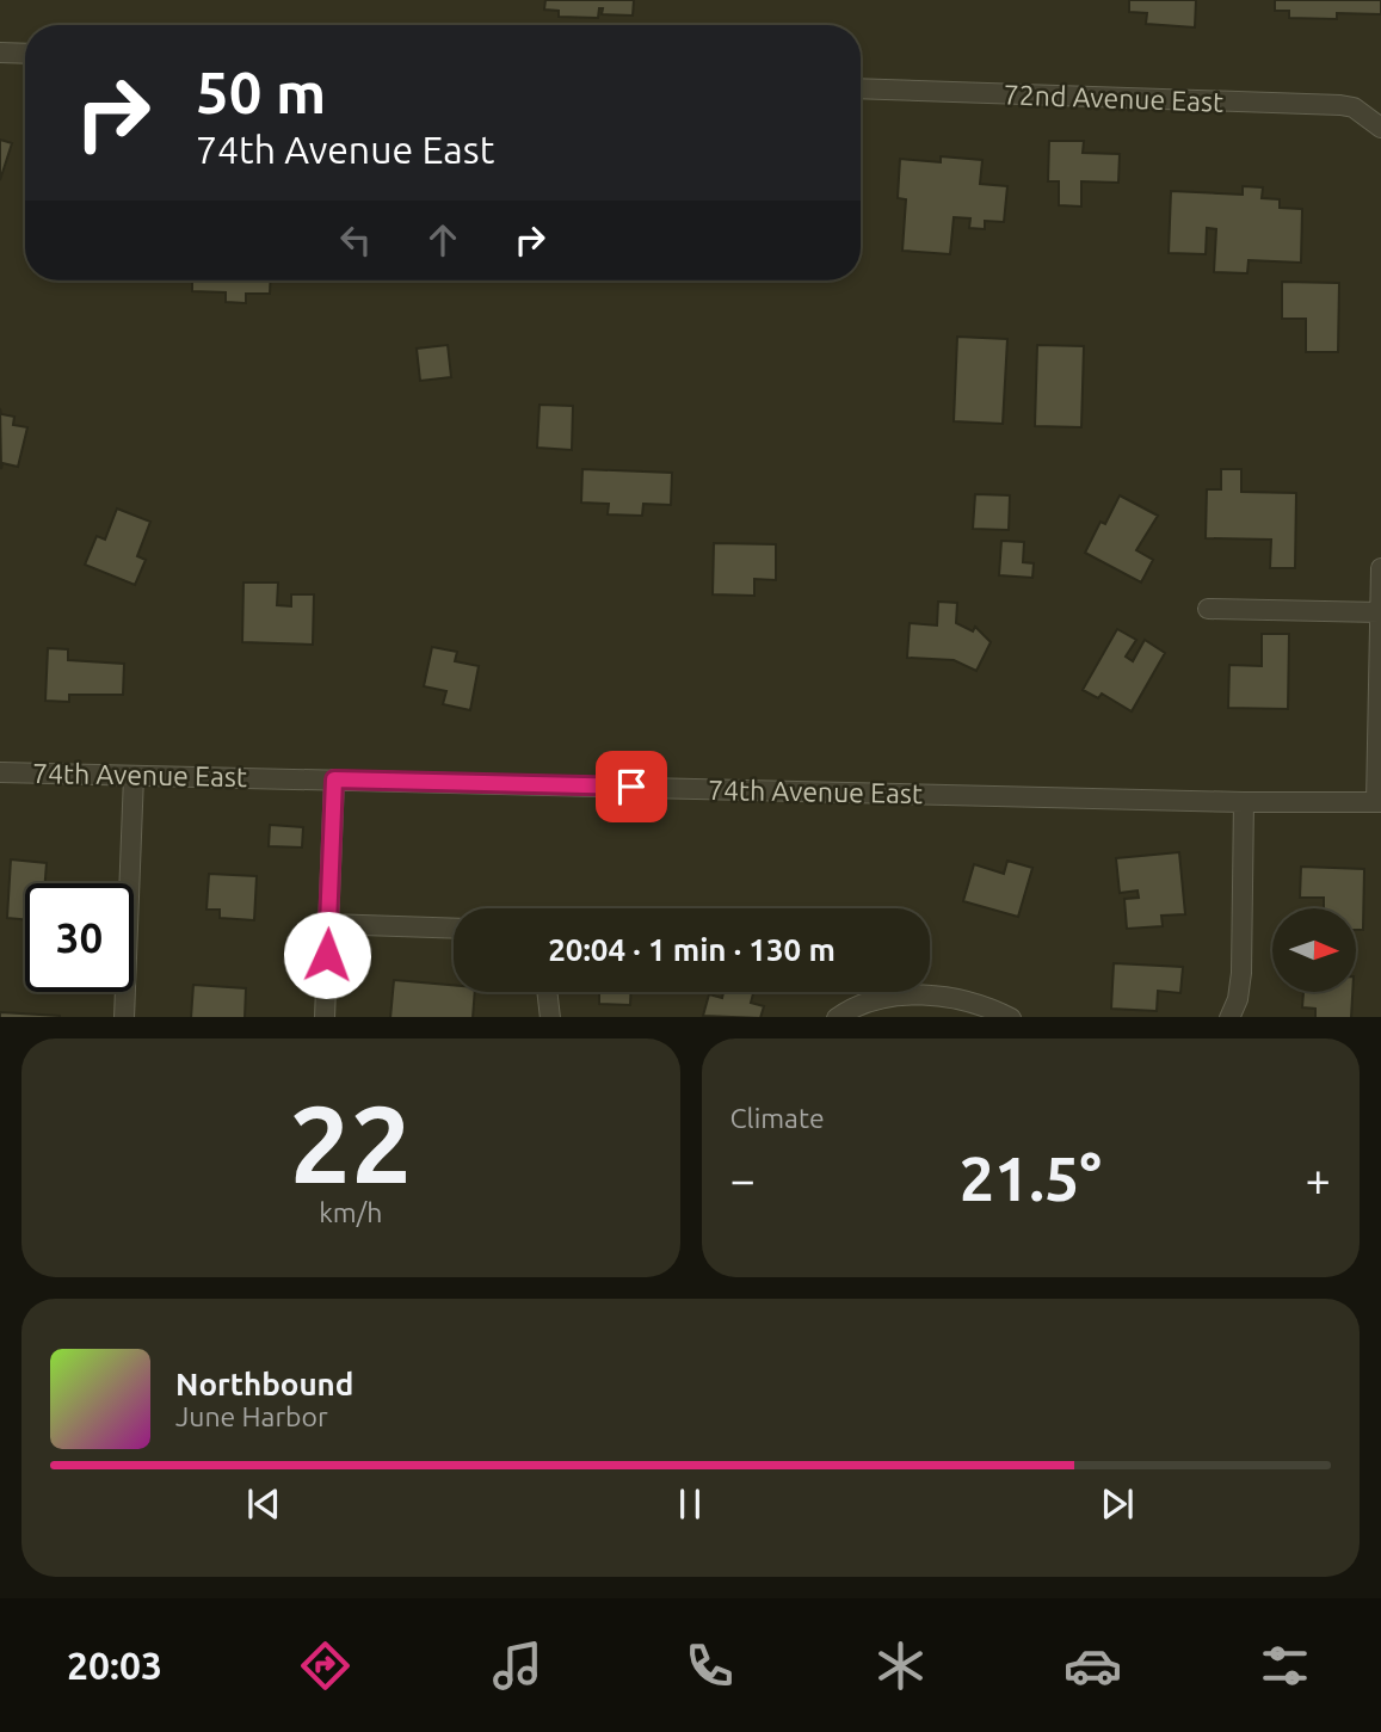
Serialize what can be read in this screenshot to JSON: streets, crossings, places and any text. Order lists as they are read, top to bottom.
{
  "streets": {
    "street": ["72nd Avenue East", "74th Avenue East"]
  },
  "north": "right",
  "page": {
    "turn": ["50 m", "74th Avenue East"],
    "limit": "30",
    "trip": "20:04 · 1 min · 130 m",
    "tile": [
      ["22", "km/h"],
      "Climate"
    ],
    "heat": ["−", "21.5°", "+"],
    "song": ["Northbound", "June Harbor"],
    "tabs": "20:03"
  }
}
